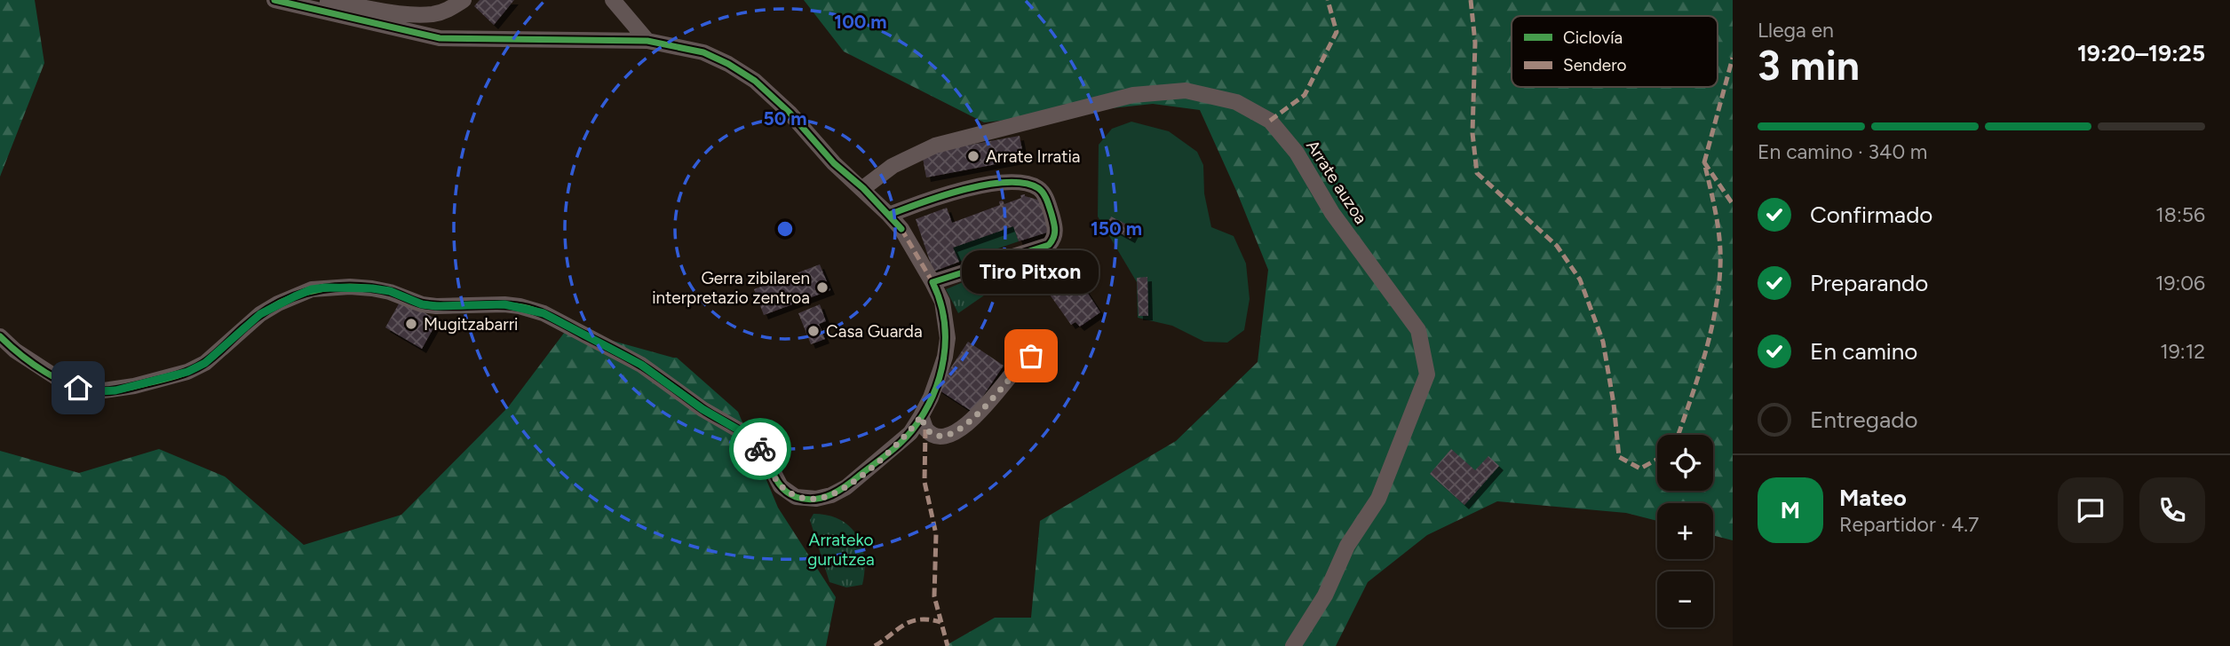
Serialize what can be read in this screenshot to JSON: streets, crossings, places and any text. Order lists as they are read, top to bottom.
{
  "streets": {
    "street": ["Arrate auzoa"]
  },
  "parks": ["Arrateko gurutzea"],
  "places": [
    "Arrate Irratia",
    "Gerra zibilaren interpretazio zentroa",
    "Mugitzabarri",
    "Casa Guarda",
    "Tiro Pitxon"
  ],
  "legend": ["Ciclovía", "Sendero"],
  "page": {
    "heading": ["3 min", "Llega en", "19:20–19:25"],
    "panel": ["Mateo", "Repartidor · 4.7"],
    "bar": "En camino · 340 m",
    "list": [
      ["Confirmado", "18:56"],
      ["Preparando", "19:06"],
      ["En camino", "19:12"],
      "Entregado"
    ],
    "bubble": "Tiro Pitxon",
    "map_buttons": ["+", "−"],
    "round": "M"
  },
  "rings": ["100 m", "50 m", "150 m"]
}
